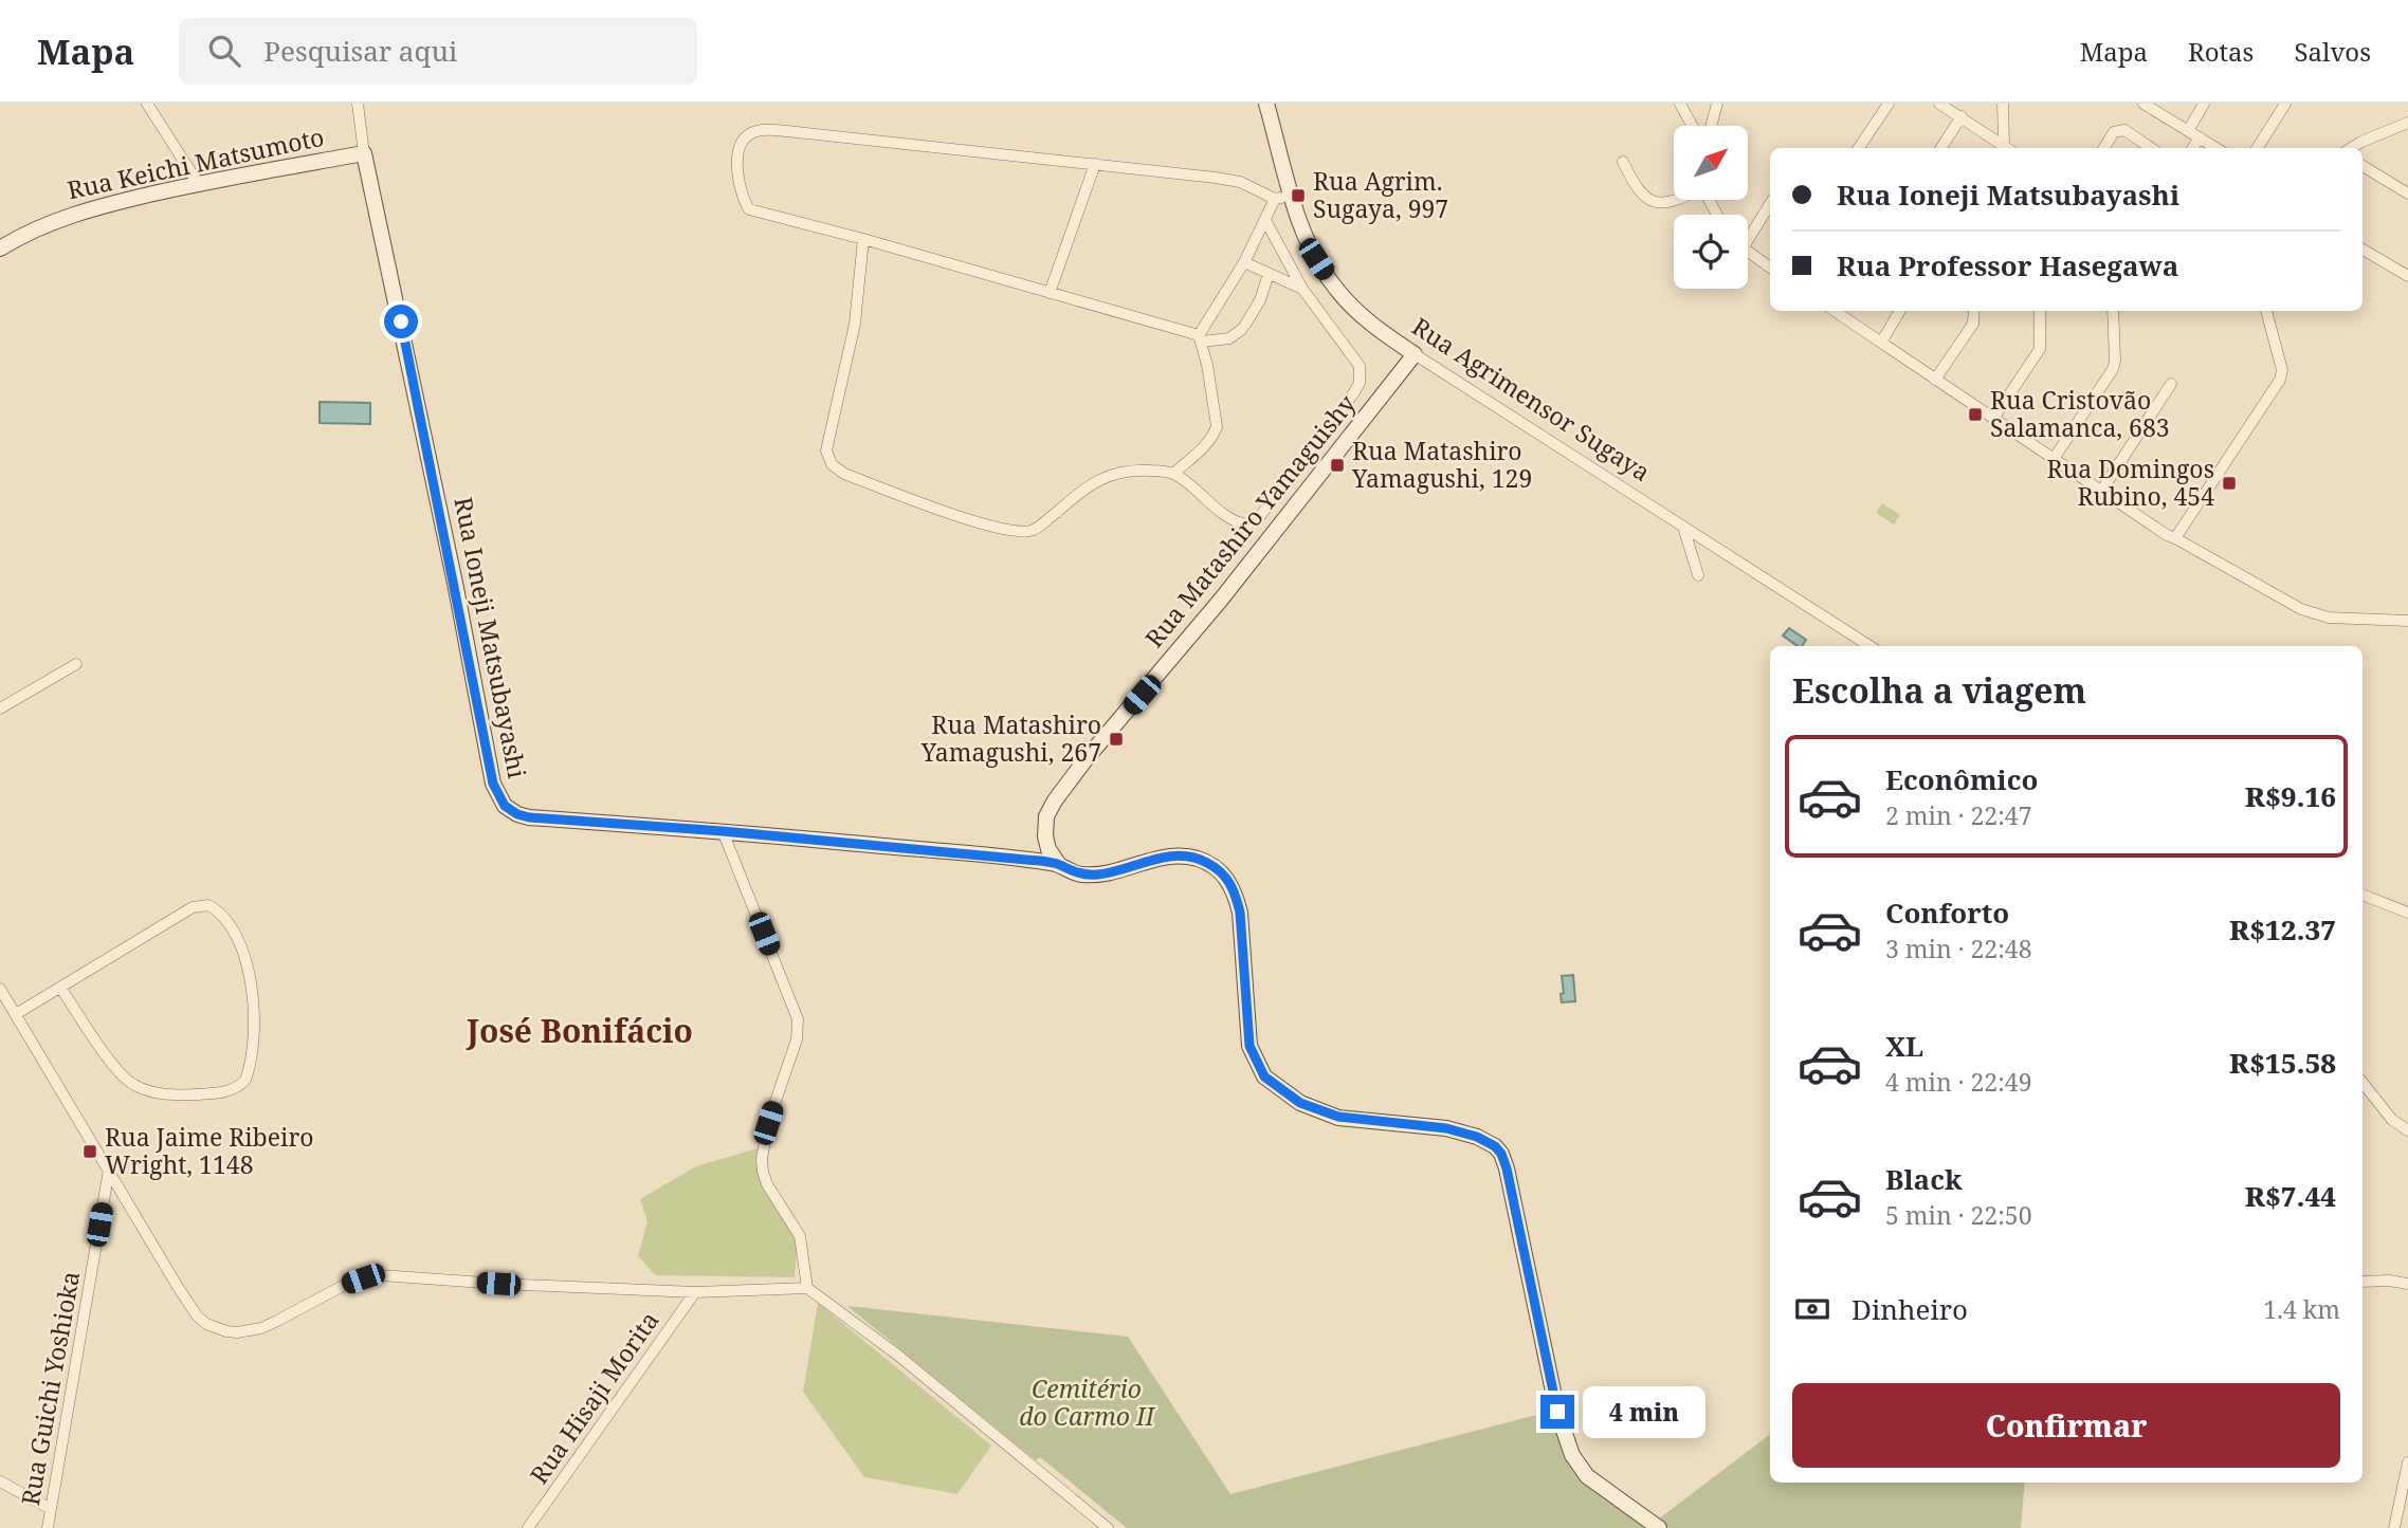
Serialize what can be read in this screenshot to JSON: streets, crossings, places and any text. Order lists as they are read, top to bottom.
{
  "streets": {
    "main road": [
      "Rua Keichi Matsumoto",
      "Rua Agrimensor Sugaya",
      "Rua Matashiro Yamaguishy",
      "Rua Ioneji Matsubayashi"
    ],
    "street": ["Rua Guichi Yoshioka", "Rua Hisaji Morita"]
  },
  "crossings": [
    ["Rua Keichi Matsumoto", "Rua Ioneji Matsubayashi"],
    ["Rua Agrimensor Sugaya", "Rua Matashiro Yamaguishy"],
    ["Rua Matashiro Yamaguishy", "Rua Ioneji Matsubayashi"]
  ],
  "districts": ["José Bonifácio"],
  "parks": ["Cemitério do Carmo II"],
  "places": {
    "transit": [
      "Rua Agrim. Sugaya, 997",
      "Rua Cristovão Salamanca, 683",
      "Rua Matashiro Yamagushi, 129",
      "Rua Domingos Rubino, 454",
      "Rua Matashiro Yamagushi, 267",
      "Rua Jaime Ribeiro Wright, 1148"
    ]
  },
  "north": "top right",
  "page": {
    "header": "Mapa",
    "search": "Pesquisar aqui",
    "nav": ["Mapa", "Rotas", "Salvos"],
    "banner": ["Rua Ioneji Matsubayashi", "Rua Professor Hasegawa"],
    "heading": "Escolha a viagem",
    "list": [
      {
        "name": "Econômico",
        "note": "2 min · 22:47",
        "value": "R$9.16"
      },
      {
        "name": "Conforto",
        "note": "3 min · 22:48",
        "value": "R$12.37"
      },
      {
        "name": "XL",
        "note": "4 min · 22:49",
        "value": "R$15.58"
      },
      {
        "name": "Black",
        "note": "5 min · 22:50",
        "value": "R$7.44"
      }
    ],
    "pay": ["Dinheiro", "1.4 km"],
    "buttons": "Confirmar",
    "bubble": "4 min"
  }
}
